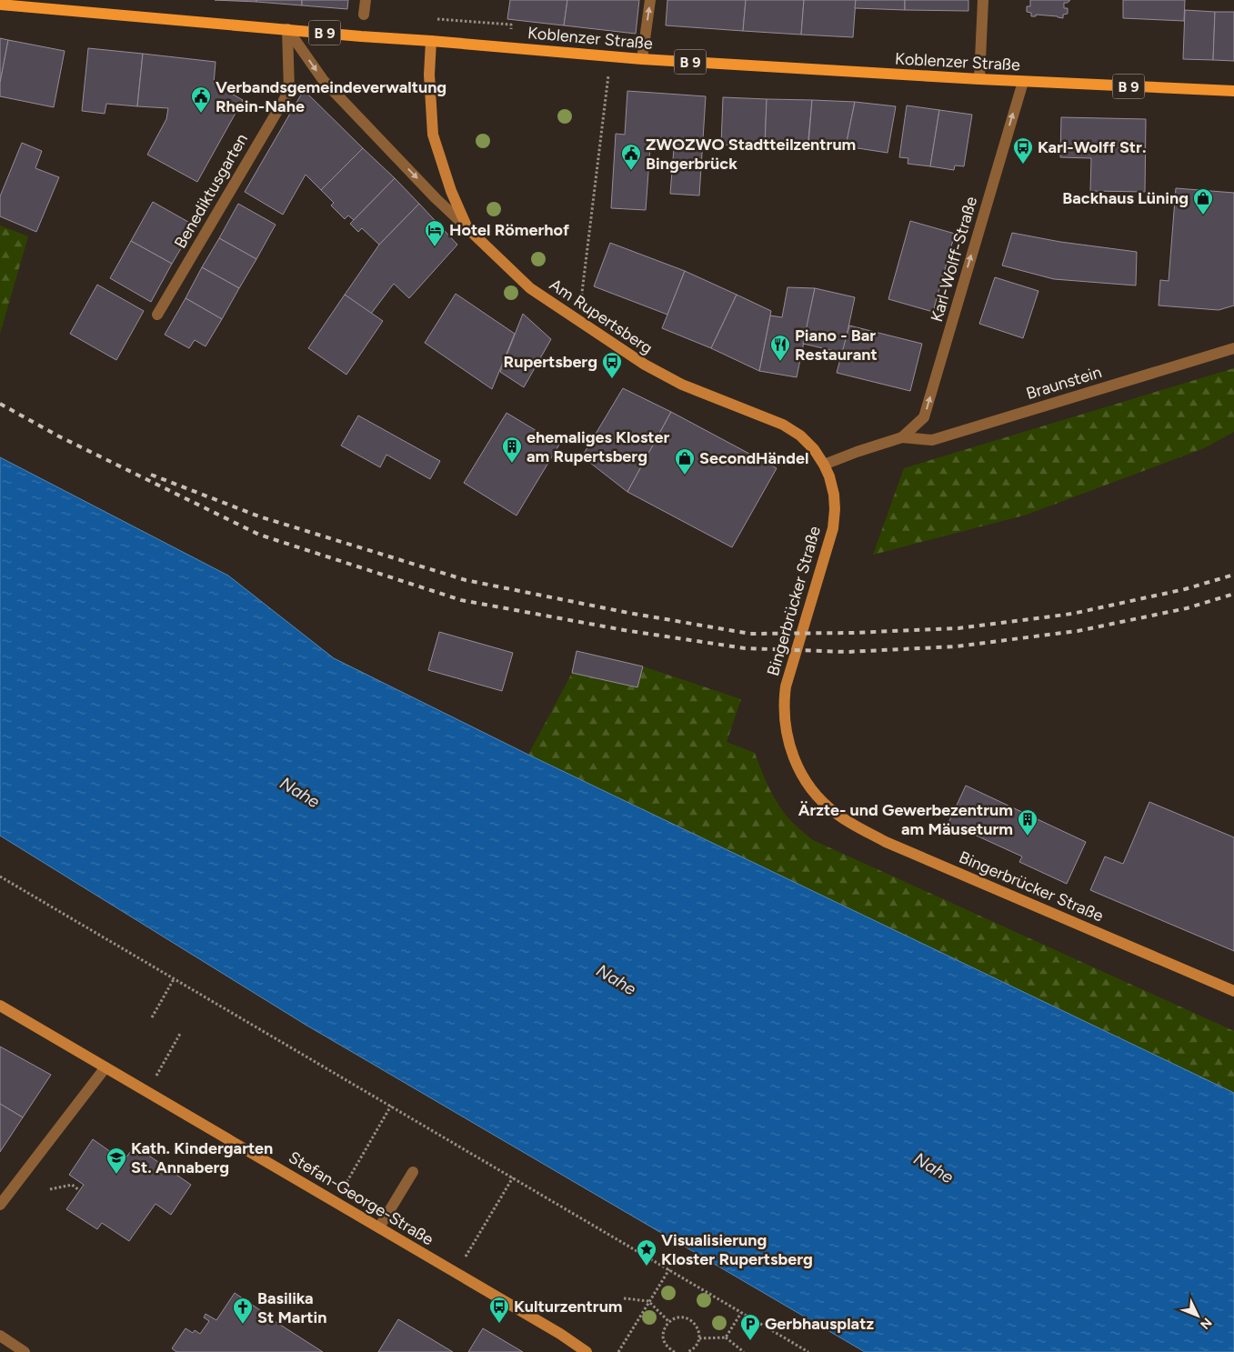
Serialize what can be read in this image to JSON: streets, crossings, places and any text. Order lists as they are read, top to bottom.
{
  "streets": {
    "main road": [
      "B 9",
      "Koblenzer Straße",
      "Am Rupertsberg",
      "Bingerbrücker Straße",
      "Stefan-George-Straße"
    ],
    "street": ["Benediktusgarten", "Karl-Wolff-Straße", "Braunstein"]
  },
  "crossings": [
    ["Koblenzer Straße", "Benediktusgarten"],
    ["Koblenzer Straße", "Karl-Wolff-Straße"],
    ["Koblenzer Straße", "Am Rupertsberg"],
    ["Karl-Wolff-Straße", "Braunstein"],
    ["Am Rupertsberg", "Bingerbrücker Straße"]
  ],
  "one_way": ["Karl-Wolff-Straße"],
  "water": ["Nahe"],
  "places": {
    "public building": ["Verbandsgemeindeverwaltung Rhein-Nahe", "ZWOZWO Stadtteilzentrum Bingerbrück"],
    "bus stop": ["Karl-Wolff Str.", "Rupertsberg", "Kulturzentrum"],
    "shop": ["Backhaus Lüning", "SecondHändel"],
    "hotel": ["Hotel Römerhof"],
    "restaurant": ["Piano - Bar Restaurant"],
    "building": ["ehemaliges Kloster am Rupertsberg", "Ärzte- und Gewerbezentrum am Mäuseturm"],
    "school or university": ["Kath. Kindergarten St. Annaberg"],
    "place": ["Visualisierung Kloster Rupertsberg"],
    "church": ["Basilika St Martin"],
    "parking": ["Gerbhausplatz"]
  },
  "north": "bottom right"
}
